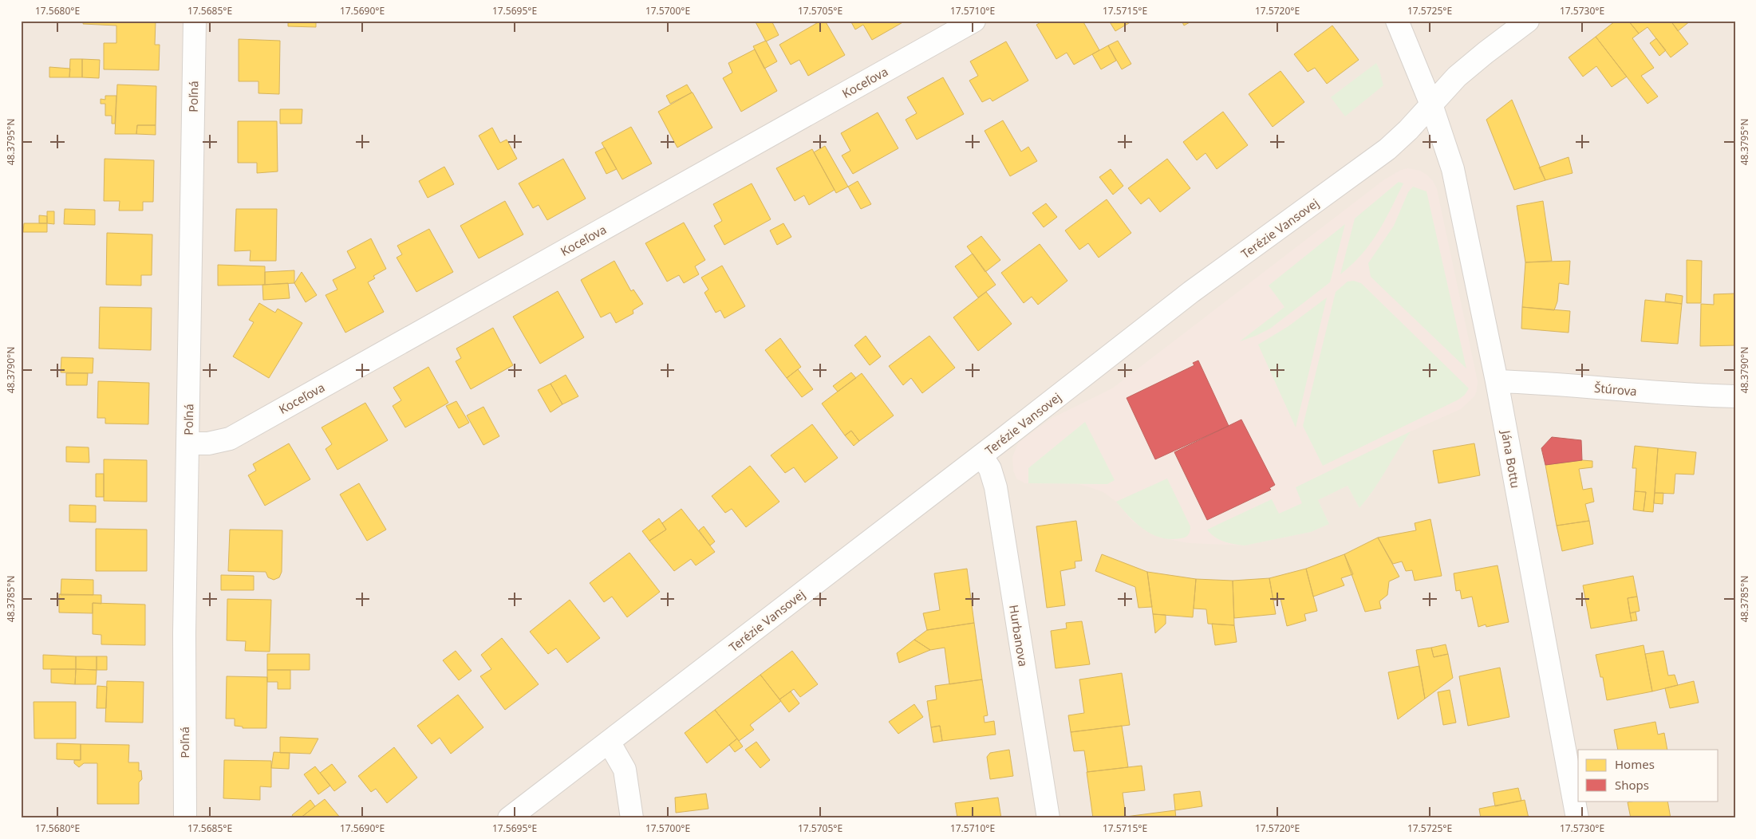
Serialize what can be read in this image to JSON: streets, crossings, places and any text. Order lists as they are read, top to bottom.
{
  "streets": {
    "street": [
      "Koceľova",
      "Poľná",
      "Terézie Vansovej",
      "Štúrova",
      "Jána Bottu",
      "Hurbanova"
    ]
  },
  "crossings": [
    ["Koceľova", "Poľná"],
    ["Terézie Vansovej", "Jána Bottu"],
    ["Terézie Vansovej", "Hurbanova"],
    ["Štúrova", "Jána Bottu"]
  ],
  "legend": ["Homes", "Shops"],
  "coordinates": [
    "17.5680°E",
    "17.5685°E",
    "17.5690°E",
    "17.5695°E",
    "17.5700°E",
    "17.5705°E",
    "17.5710°E",
    "17.5715°E",
    "17.5720°E",
    "17.5725°E",
    "17.5730°E",
    "48.3795°N",
    "48.3790°N",
    "48.3785°N"
  ]
}
